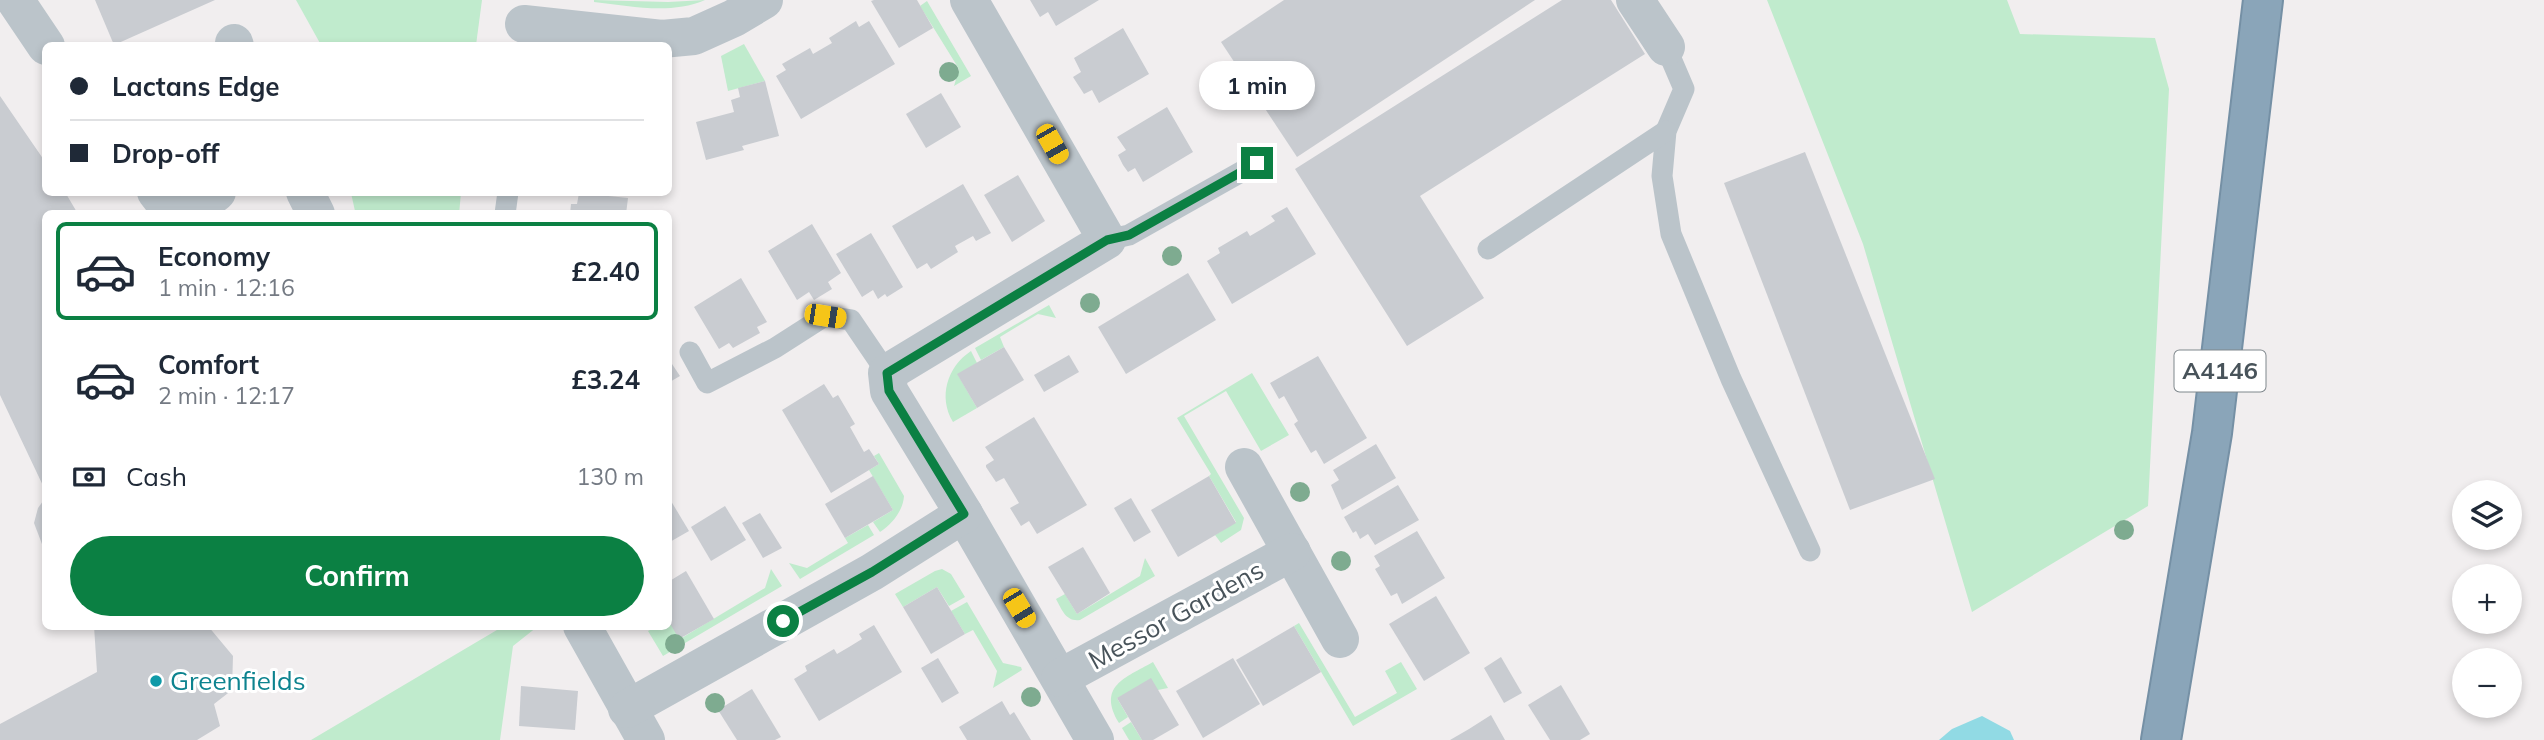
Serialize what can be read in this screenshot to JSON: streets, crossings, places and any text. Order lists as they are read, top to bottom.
{
  "streets": {
    "highway": ["A4146"],
    "street": ["Messor Gardens"]
  },
  "places": ["Greenfields"],
  "page": {
    "banner": ["Lactans Edge", "Drop-off"],
    "bubble": "1 min",
    "list": [
      {
        "name": "Economy",
        "note": "1 min · 12:16",
        "value": "£2.40"
      },
      {
        "name": "Comfort",
        "note": "2 min · 12:17",
        "value": "£3.24"
      }
    ],
    "pay": ["Cash", "130 m"],
    "map_buttons": ["+", "−"],
    "buttons": "Confirm"
  }
}
